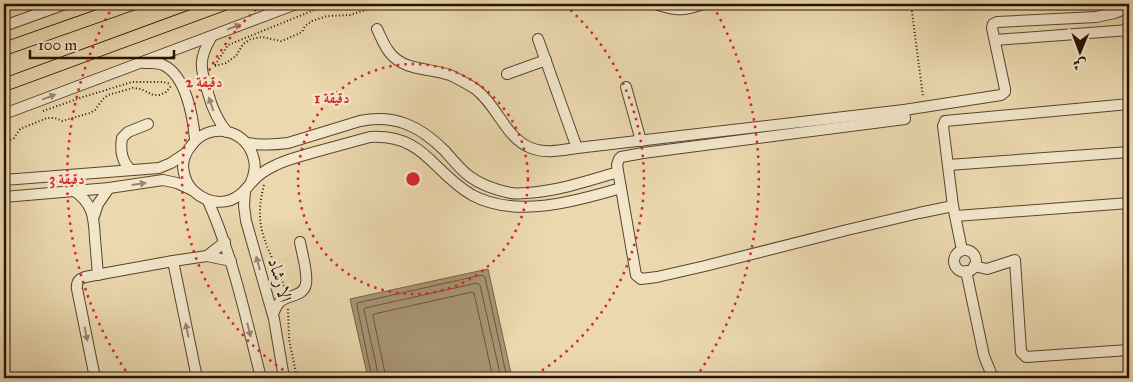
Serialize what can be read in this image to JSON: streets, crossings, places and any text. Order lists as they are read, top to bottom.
{
  "streets": {
    "street": ["الارشاد"]
  },
  "scale_bar": "100 m",
  "north": "bottom",
  "rings": ["2 دقيقة", "1 دقيقة", "3 دقيقة"]
}
